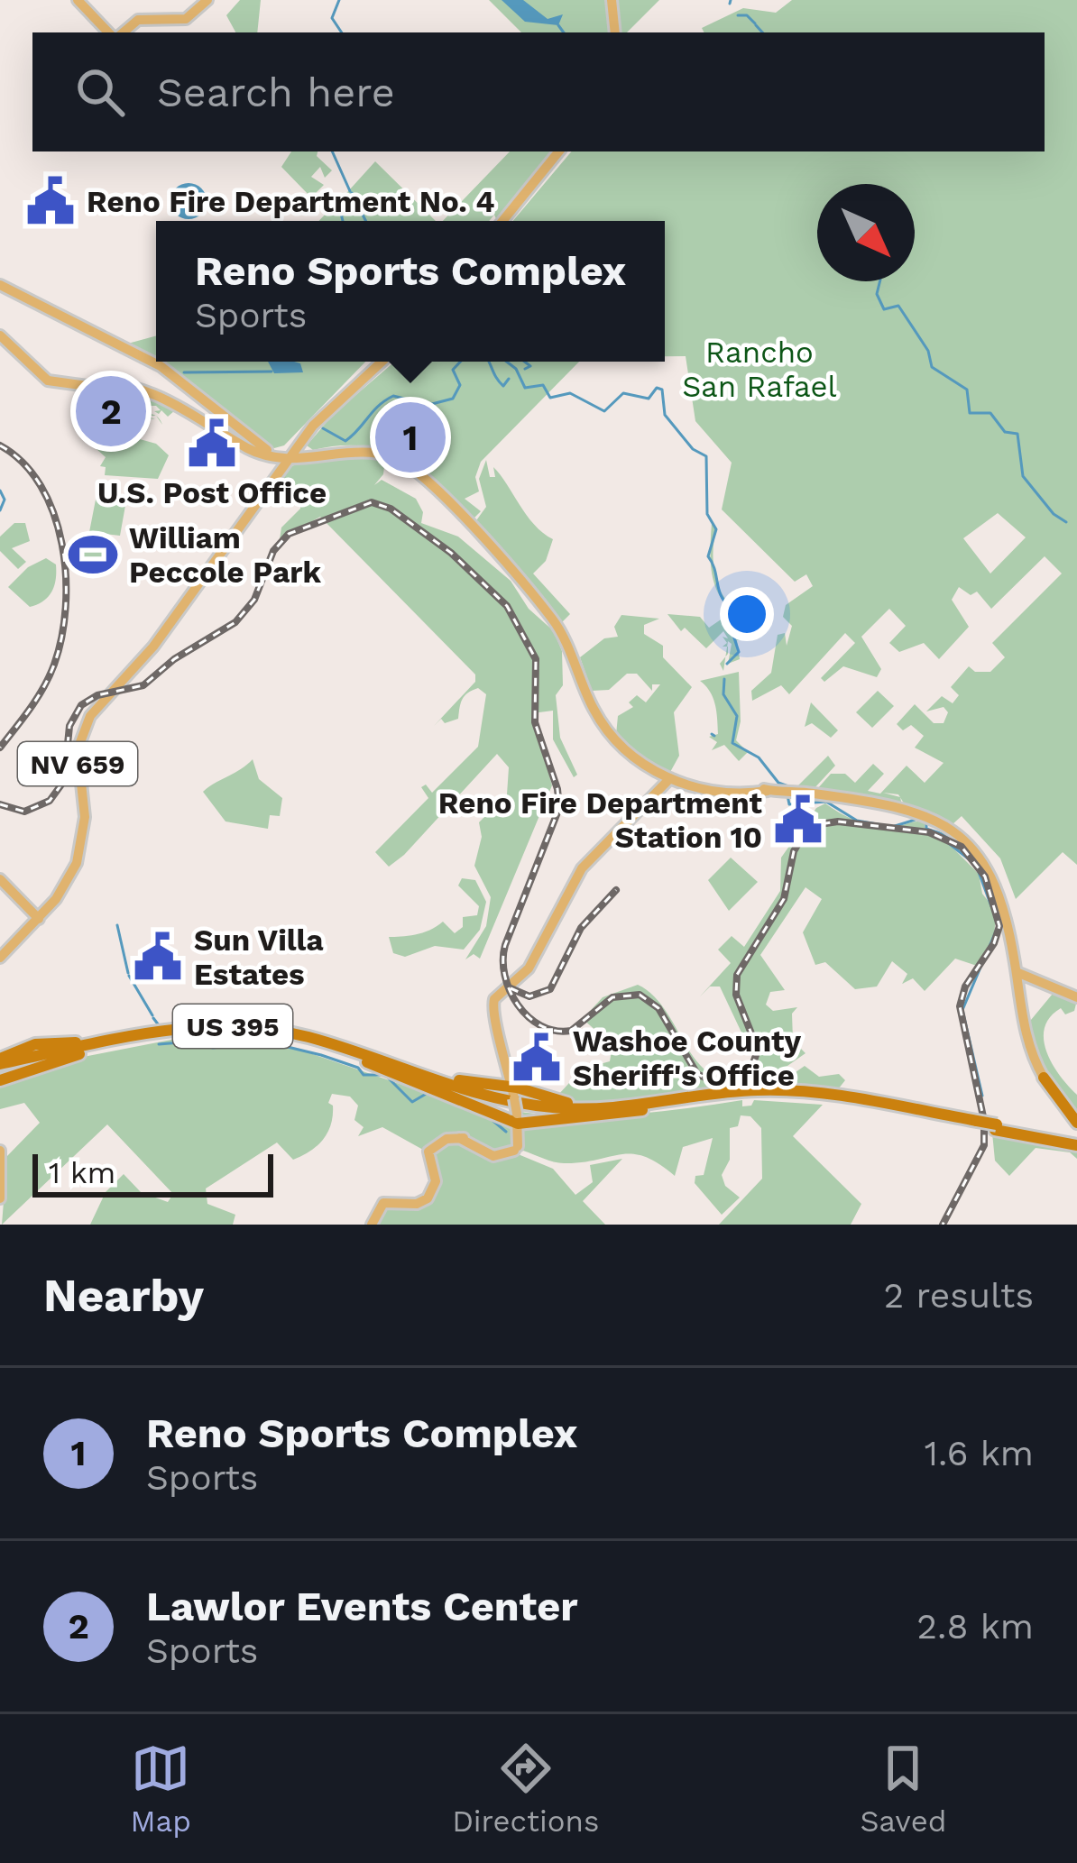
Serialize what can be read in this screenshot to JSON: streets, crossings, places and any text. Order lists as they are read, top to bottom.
{
  "streets": {
    "highway": ["US 395"],
    "main road": ["NV 659"]
  },
  "parks": ["Rancho San Rafael"],
  "places": {
    "public building": [
      "Reno Fire Department No. 4",
      "U.S. Post Office",
      "Reno Fire Department Station 10",
      "Sun Villa Estates",
      "Washoe County Sheriff's Office"
    ],
    "sports": ["William Peccole Park"]
  },
  "scale_bar": "1 km",
  "north": "bottom right",
  "page": {
    "search": "Search here",
    "popup": ["Reno Sports Complex", "Sports"],
    "pins": ["2", "1"],
    "scale": "1 km",
    "heading": ["Nearby", "2 results"],
    "list": [
      {
        "mark": "1",
        "name": "Reno Sports Complex",
        "note": "Sports",
        "value": "1.6 km"
      },
      {
        "mark": "2",
        "name": "Lawlor Events Center",
        "note": "Sports",
        "value": "2.8 km"
      }
    ],
    "nav": ["Map", "Directions", "Saved"]
  }
}
